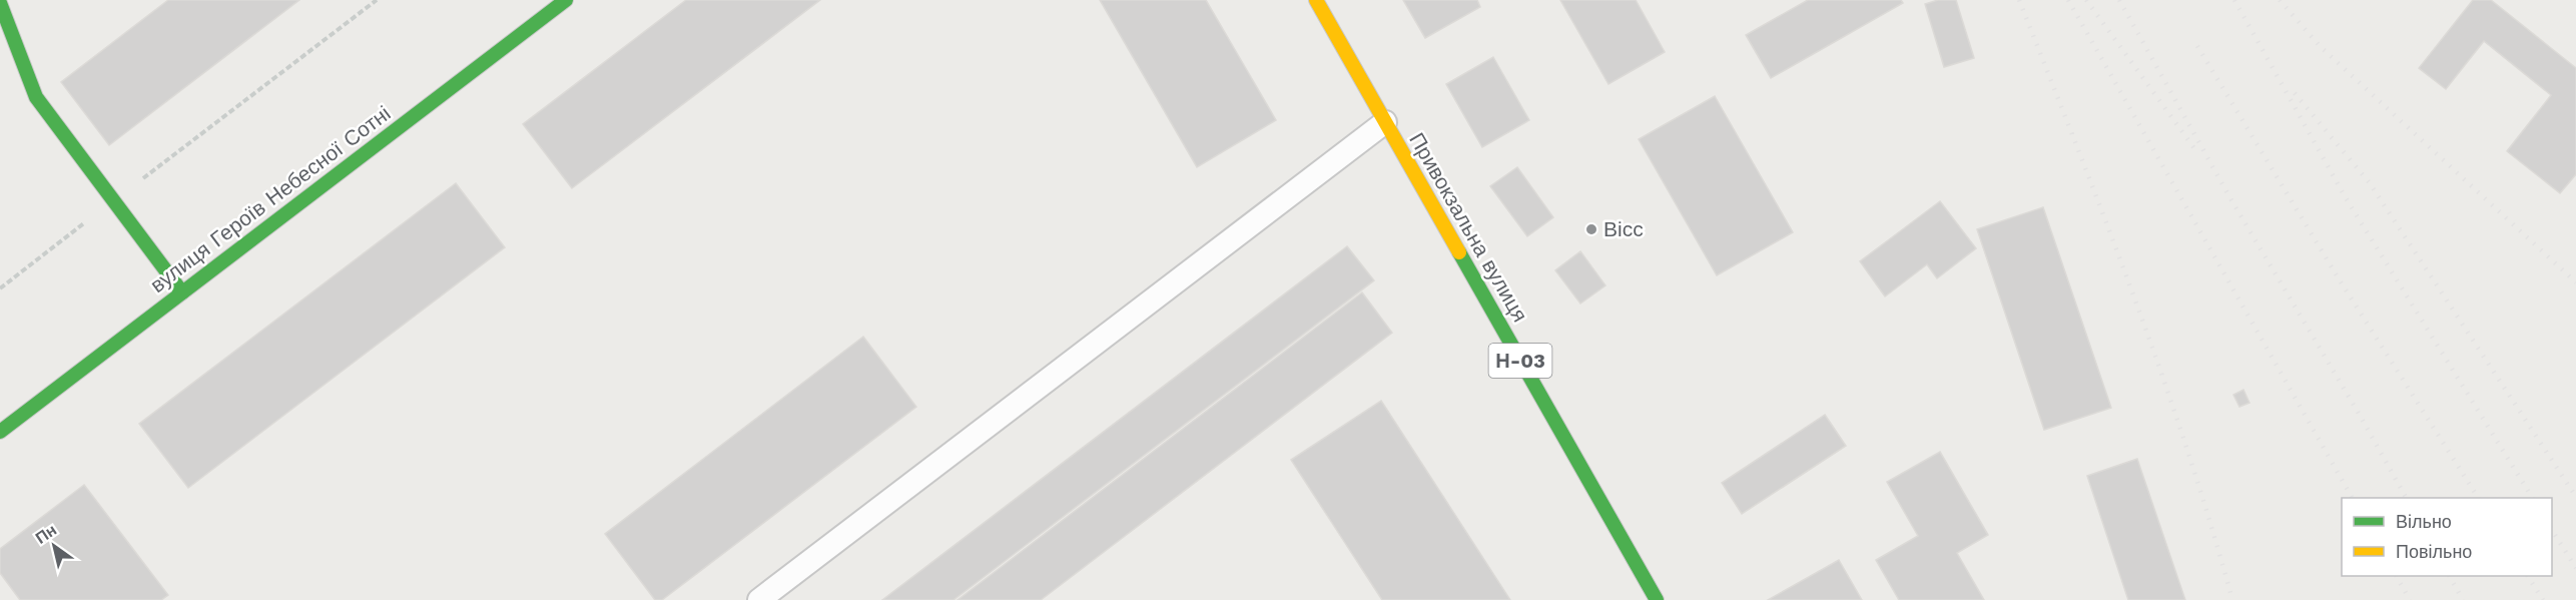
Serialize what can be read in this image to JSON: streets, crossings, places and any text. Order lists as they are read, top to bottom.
{
  "streets": {
    "street": ["вулиця Героїв Небесної Сотні", "Привокзальна вулиця", "Н-03"]
  },
  "places": ["Вісс"],
  "legend": ["Вільно", "Повільно"],
  "north": "top left"
}
